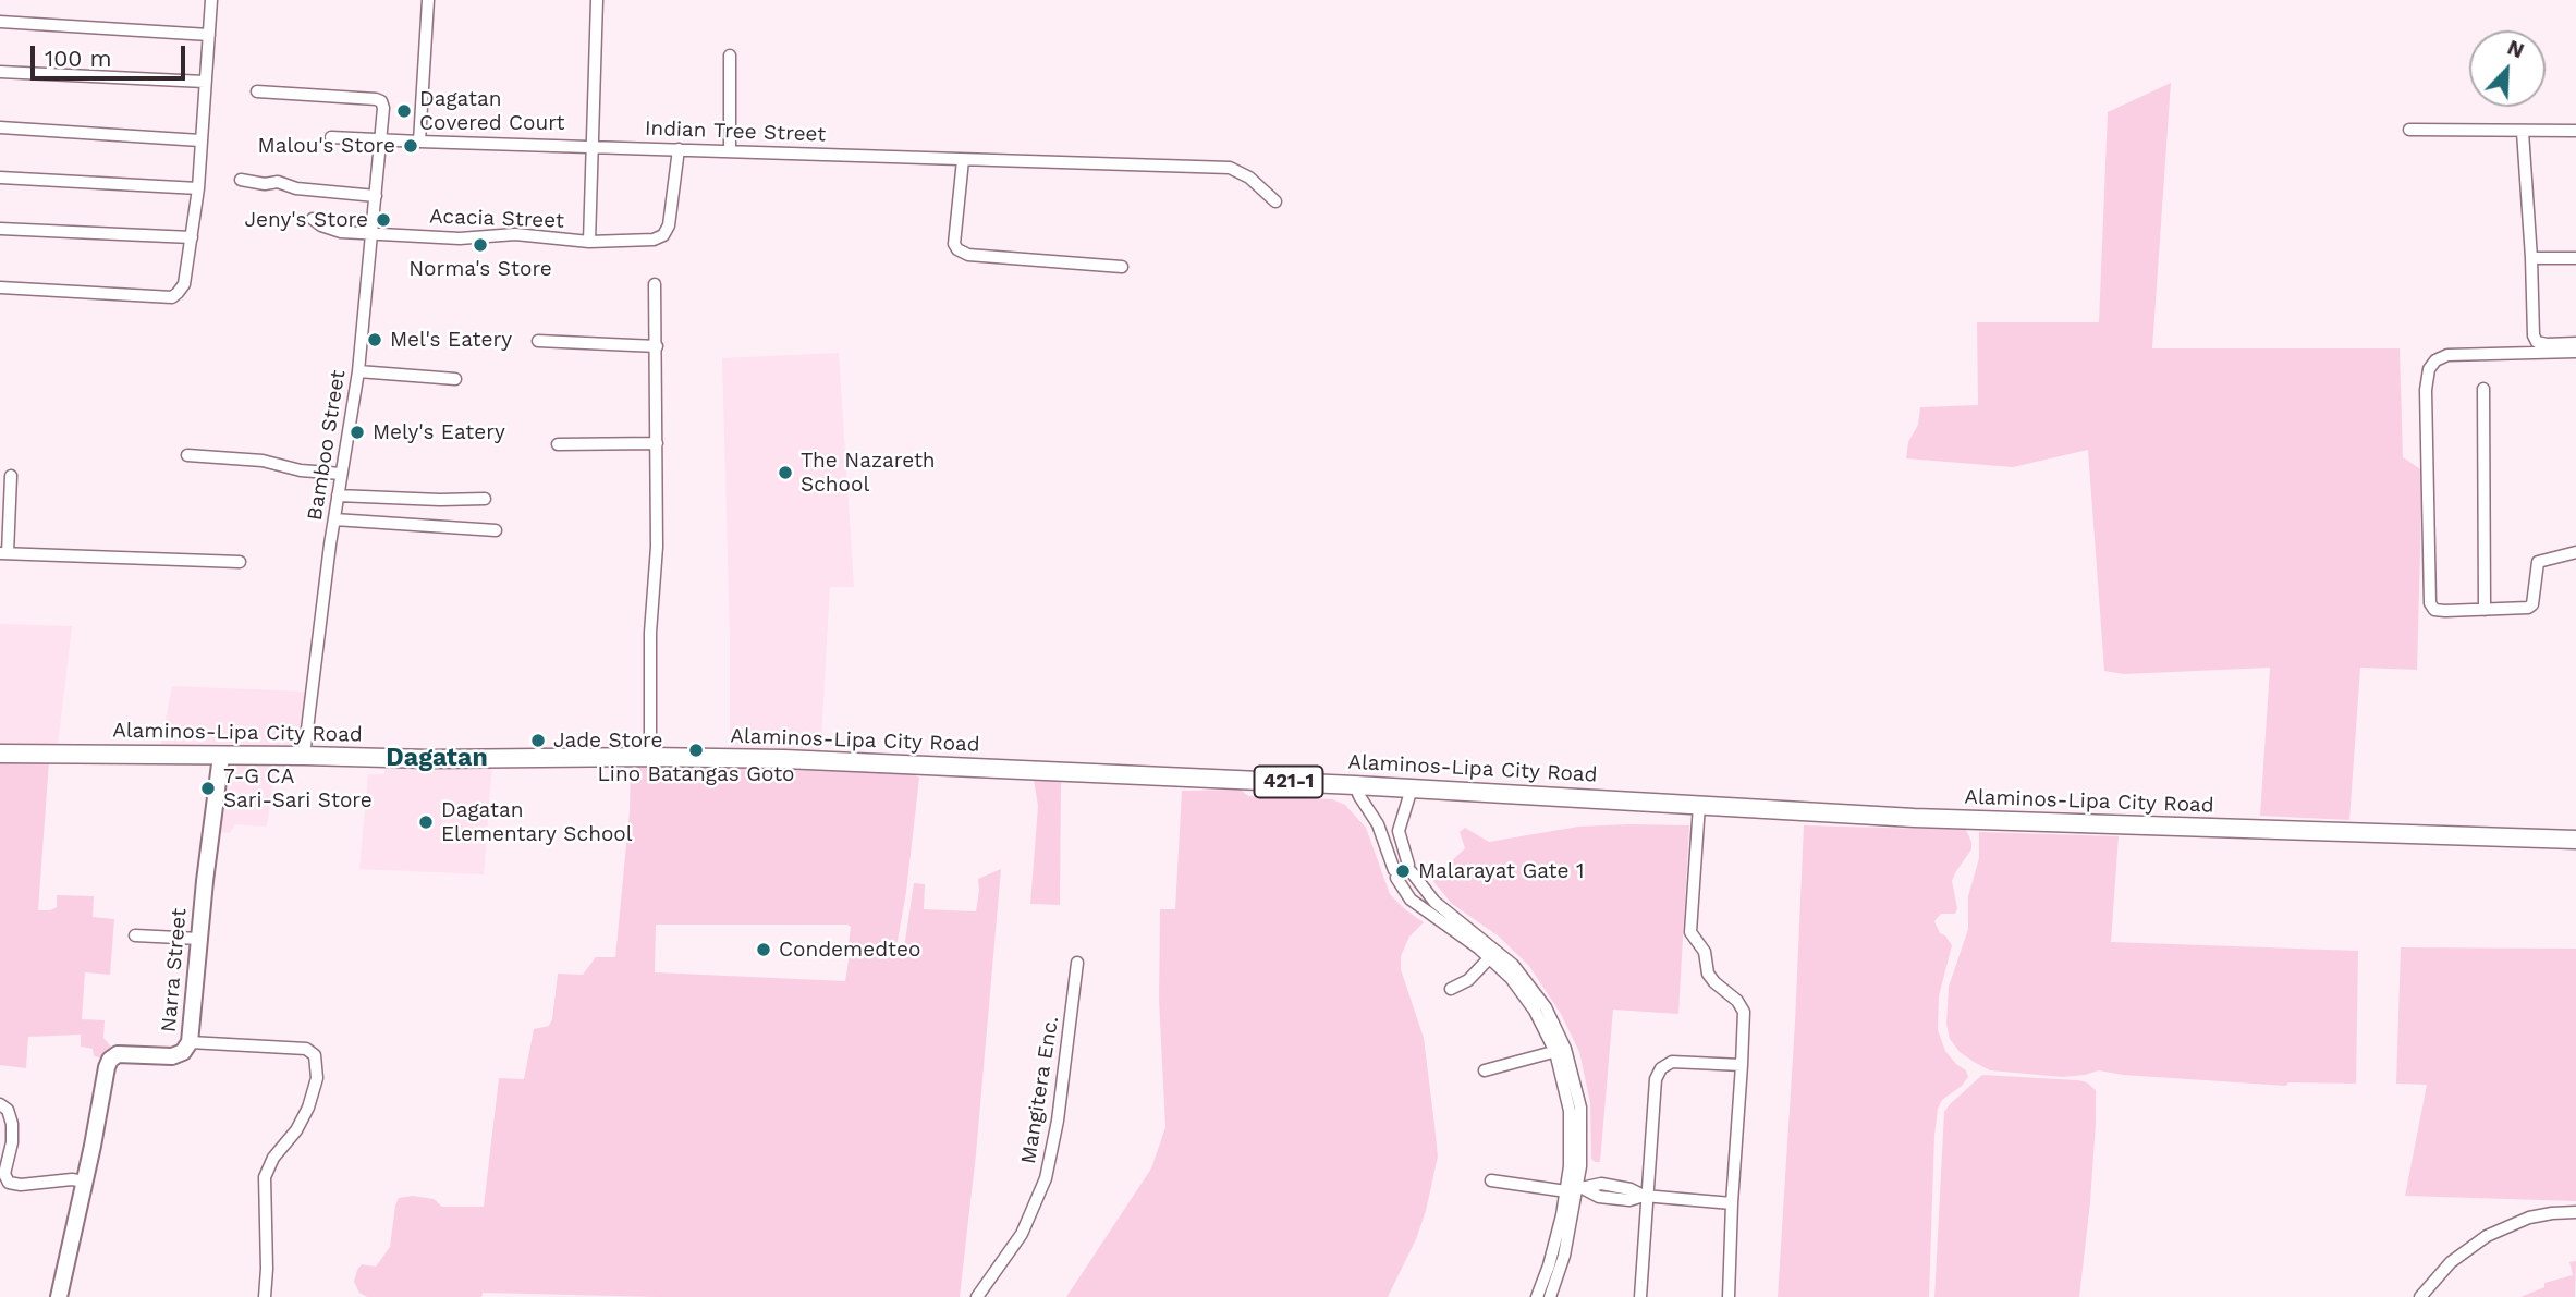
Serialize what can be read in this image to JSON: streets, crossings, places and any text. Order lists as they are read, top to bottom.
{
  "streets": {
    "main road": ["Alaminos-Lipa City Road", "421-1"],
    "street": [
      "Indian Tree Street",
      "Acacia Street",
      "Bamboo Street",
      "Narra Street",
      "Mangitera Enc."
    ]
  },
  "crossings": [
    ["Indian Tree Street", "Acacia Street"],
    ["Indian Tree Street", "Bamboo Street"],
    ["Acacia Street", "Bamboo Street"],
    ["Bamboo Street", "Alaminos-Lipa City Road"],
    ["Alaminos-Lipa City Road", "Narra Street"]
  ],
  "districts": ["Dagatan"],
  "places": [
    "Dagatan Covered Court",
    "Malou's Store",
    "Jeny's Store",
    "Norma's Store",
    "Mel's Eatery",
    "Mely's Eatery",
    "The Nazareth School",
    "Jade Store",
    "Lino Batangas Goto",
    "7-G CA Sari-Sari Store",
    "Dagatan Elementary School",
    "Malarayat Gate 1",
    "Condemedteo"
  ],
  "scale_bar": "100 m",
  "north": "top right"
}
